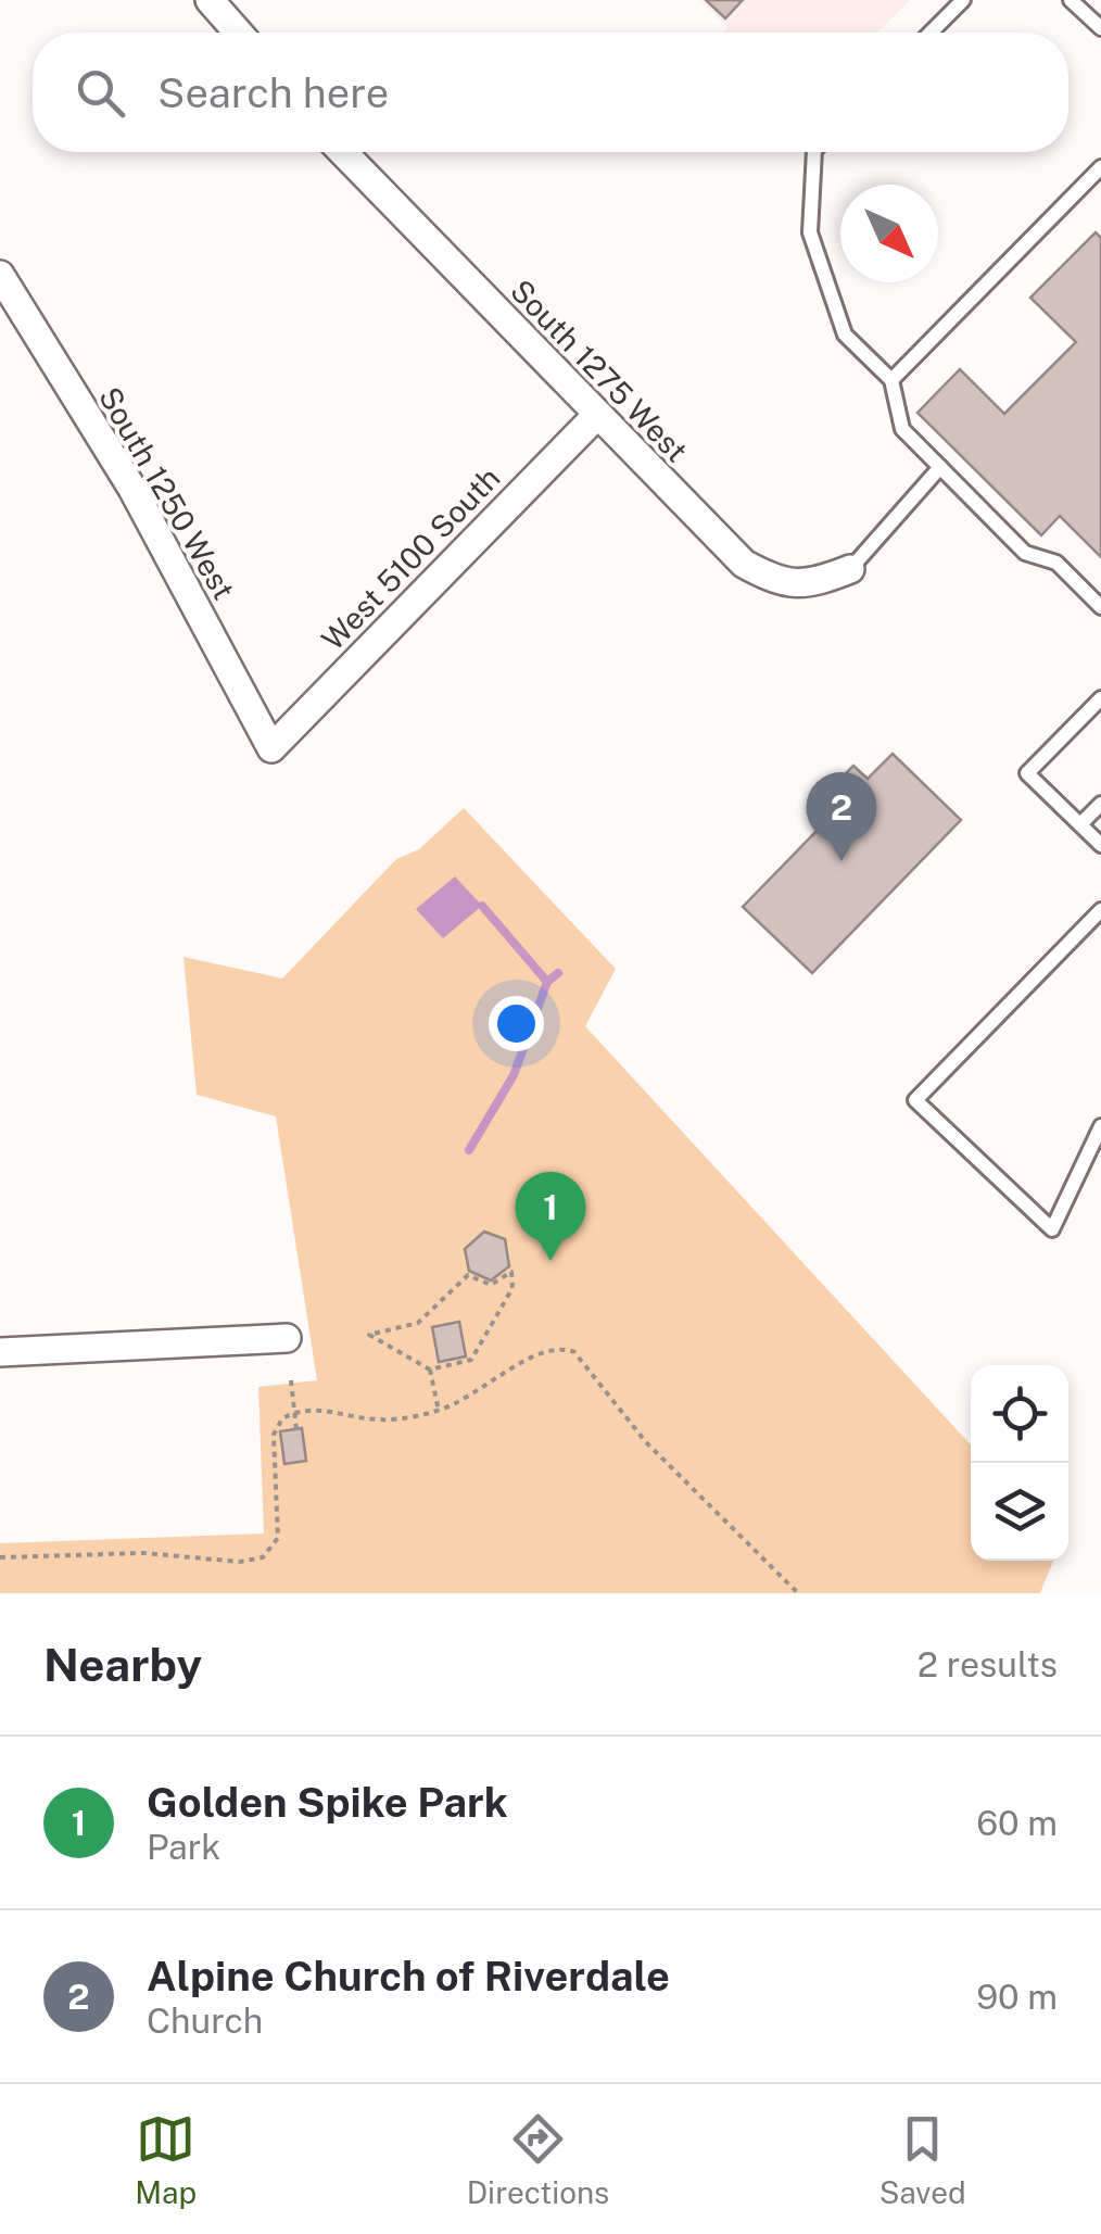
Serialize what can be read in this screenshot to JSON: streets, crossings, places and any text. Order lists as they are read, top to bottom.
{
  "streets": {
    "street": ["South 1275 West", "South 1250 West", "West 5100 South"]
  },
  "crossings": [
    ["South 1275 West", "West 5100 South"],
    ["South 1250 West", "West 5100 South"]
  ],
  "north": "bottom right",
  "page": {
    "search": "Search here",
    "pins": ["2", "1"],
    "heading": ["Nearby", "2 results"],
    "list": [
      {
        "mark": "1",
        "name": "Golden Spike Park",
        "note": "Park",
        "value": "60 m"
      },
      {
        "mark": "2",
        "name": "Alpine Church of Riverdale",
        "note": "Church",
        "value": "90 m"
      }
    ],
    "nav": ["Map", "Directions", "Saved"]
  }
}
